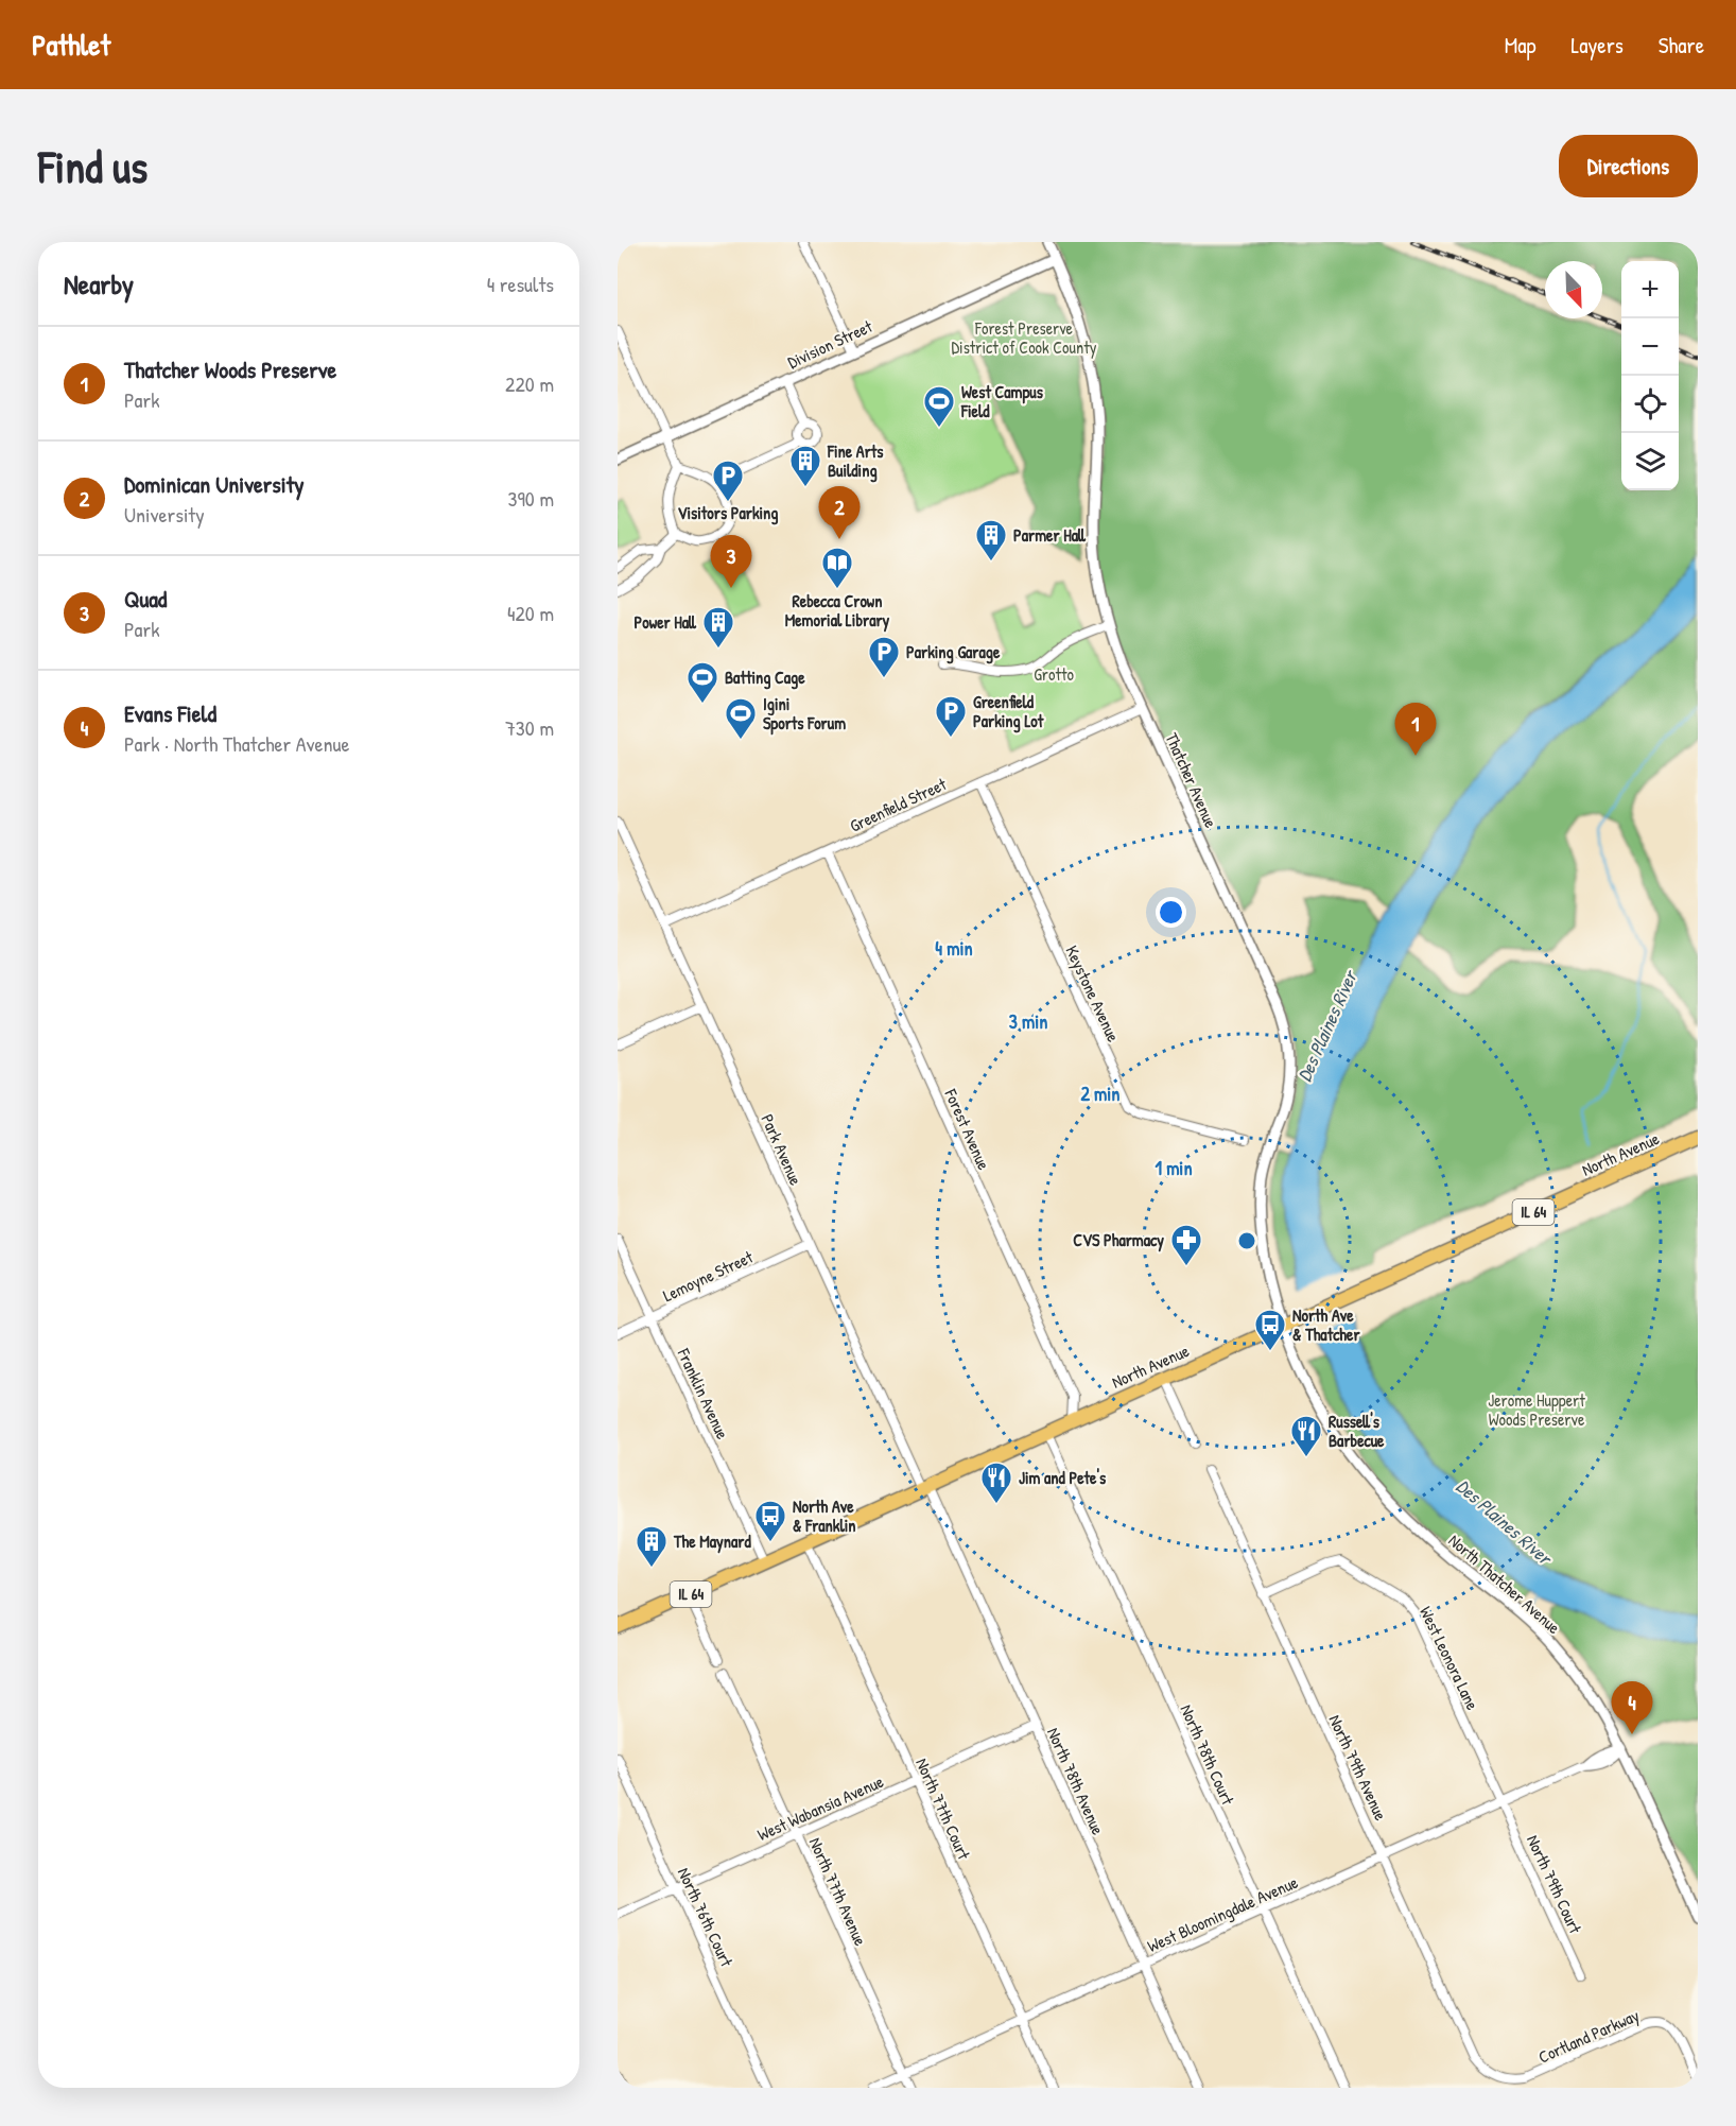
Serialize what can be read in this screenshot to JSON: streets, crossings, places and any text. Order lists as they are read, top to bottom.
{
  "streets": {
    "main road": ["North Avenue", "IL 64"],
    "street": [
      "Division Street",
      "Thatcher Avenue",
      "Greenfield Street",
      "Keystone Avenue",
      "Forest Avenue",
      "Park Avenue",
      "Lemoyne Street",
      "Franklin Avenue",
      "North Thatcher Avenue",
      "West Leonora Lane",
      "North 78th Court",
      "North 79th Avenue",
      "North 78th Avenue",
      "West Wabansia Avenue",
      "North 77th Court",
      "North 79th Court",
      "North 77th Avenue",
      "West Bloomingdale Avenue",
      "North 76th Court",
      "Cortland Parkway"
    ]
  },
  "crossings": [
    ["Division Street", "Thatcher Avenue"],
    ["Thatcher Avenue", "Greenfield Street"],
    ["Thatcher Avenue", "North Avenue"],
    ["Thatcher Avenue", "North Thatcher Avenue"],
    ["Greenfield Street", "Keystone Avenue"],
    ["Greenfield Street", "Forest Avenue"],
    ["Greenfield Street", "Park Avenue"],
    ["Forest Avenue", "North Avenue"],
    ["Park Avenue", "North Avenue"],
    ["Park Avenue", "Lemoyne Street"],
    ["Park Avenue", "North 78th Avenue"],
    ["North Avenue", "Franklin Avenue"],
    ["North Avenue", "North Thatcher Avenue"],
    ["North Avenue", "North 78th Court"],
    ["North Avenue", "North 78th Avenue"],
    ["North Avenue", "North 77th Court"],
    ["Lemoyne Street", "Franklin Avenue"],
    ["North Thatcher Avenue", "West Bloomingdale Avenue"],
    ["West Leonora Lane", "North 79th Avenue"],
    ["West Leonora Lane", "North 79th Court"],
    ["West Leonora Lane", "West Bloomingdale Avenue"],
    ["North 78th Court", "West Bloomingdale Avenue"],
    ["North 79th Avenue", "West Bloomingdale Avenue"],
    ["North 79th Avenue", "Cortland Parkway"],
    ["North 78th Avenue", "West Wabansia Avenue"],
    ["North 78th Avenue", "West Bloomingdale Avenue"],
    ["West Wabansia Avenue", "North 77th Court"],
    ["West Wabansia Avenue", "North 77th Avenue"],
    ["West Wabansia Avenue", "North 76th Court"],
    ["North 77th Court", "West Bloomingdale Avenue"],
    ["North 79th Court", "West Bloomingdale Avenue"],
    ["North 77th Avenue", "West Bloomingdale Avenue"]
  ],
  "water": ["Des Plaines River"],
  "parks": ["Forest Preserve District of Cook County", "Grotto", "Jerome Huppert Woods Preserve"],
  "places": {
    "sports": ["West Campus Field", "Batting Cage", "Igini Sports Forum"],
    "building": [
      "Fine Arts Building",
      "Parmer Hall",
      "Power Hall",
      "The Maynard"
    ],
    "parking": ["Visitors Parking", "Parking Garage", "Greenfield Parking Lot"],
    "library": ["Rebecca Crown Memorial Library"],
    "pharmacy": ["CVS Pharmacy"],
    "bus stop": ["North Ave & Thatcher", "North Ave & Franklin"],
    "restaurant": ["Russell's Barbecue", "Jim and Pete's"]
  },
  "north": "bottom right",
  "page": {
    "header": "Pathlet",
    "nav": ["Map", "Layers", "Share"],
    "buttons": "Directions",
    "title": "Find us",
    "heading": ["Nearby", "4 results"],
    "map_buttons": ["+", "−"],
    "list": [
      {
        "mark": "1",
        "name": "Thatcher Woods Preserve",
        "note": "Park",
        "value": "220 m"
      },
      {
        "mark": "2",
        "name": "Dominican University",
        "note": "University",
        "value": "390 m"
      },
      {
        "mark": "3",
        "name": "Quad",
        "note": "Park",
        "value": "420 m"
      },
      {
        "mark": "4",
        "name": "Evans Field",
        "note": "Park · North Thatcher Avenue",
        "value": "730 m"
      }
    ],
    "pins": [
      "2",
      "3",
      "1",
      "4"
    ]
  },
  "rings": [
    "4 min",
    "3 min",
    "2 min",
    "1 min"
  ]
}
